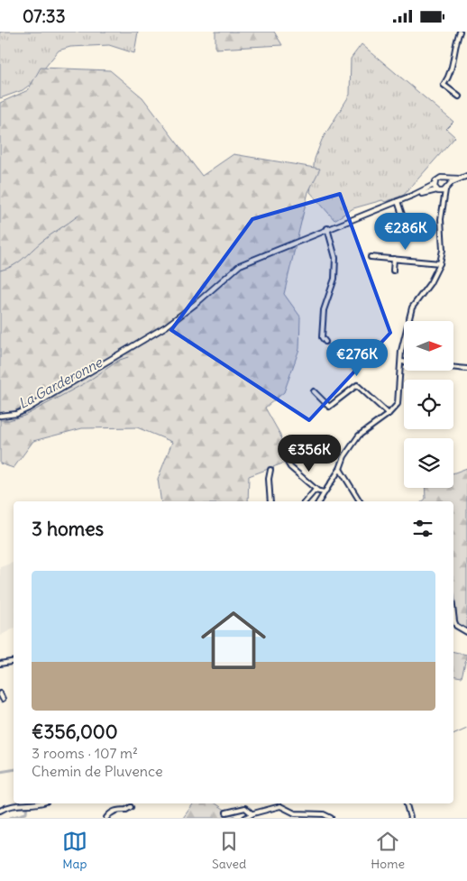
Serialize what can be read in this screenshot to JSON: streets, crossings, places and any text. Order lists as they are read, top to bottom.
{
  "water": ["La Garderonne"],
  "north": "right",
  "page": {
    "status": "07:33",
    "price": ["€286K", "€276K", "€356K"],
    "heading": "3 homes",
    "list": [
      {
        "name": "€356,000",
        "note": "3 rooms · 107 m² · Chemin de Pluvence"
      }
    ],
    "tabs": ["Map", "Saved", "Home"]
  }
}
